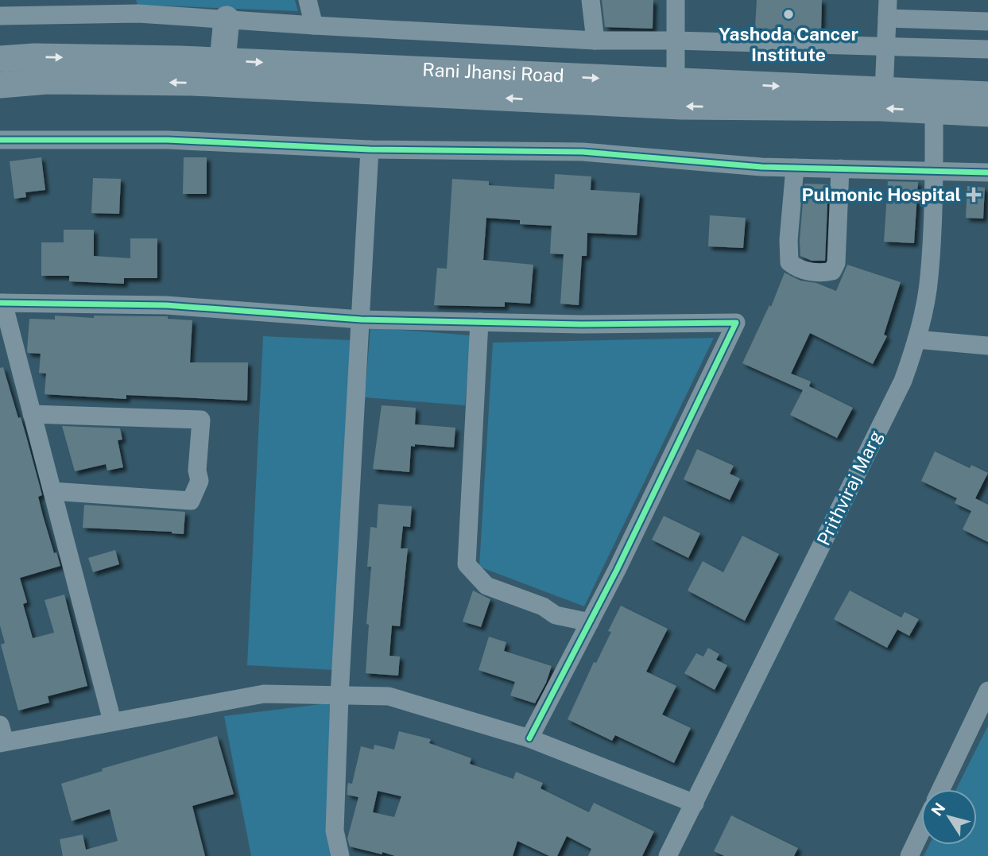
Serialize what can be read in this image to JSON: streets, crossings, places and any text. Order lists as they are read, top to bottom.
{
  "streets": {
    "highway": ["Rani Jhansi Road"],
    "street": ["Prithviraj Marg"]
  },
  "crossings": [
    ["Rani Jhansi Road", "Prithviraj Marg"]
  ],
  "places": {
    "other": ["Yashoda Cancer Institute"],
    "health": ["Pulmonic Hospital"]
  },
  "north": "top left"
}
